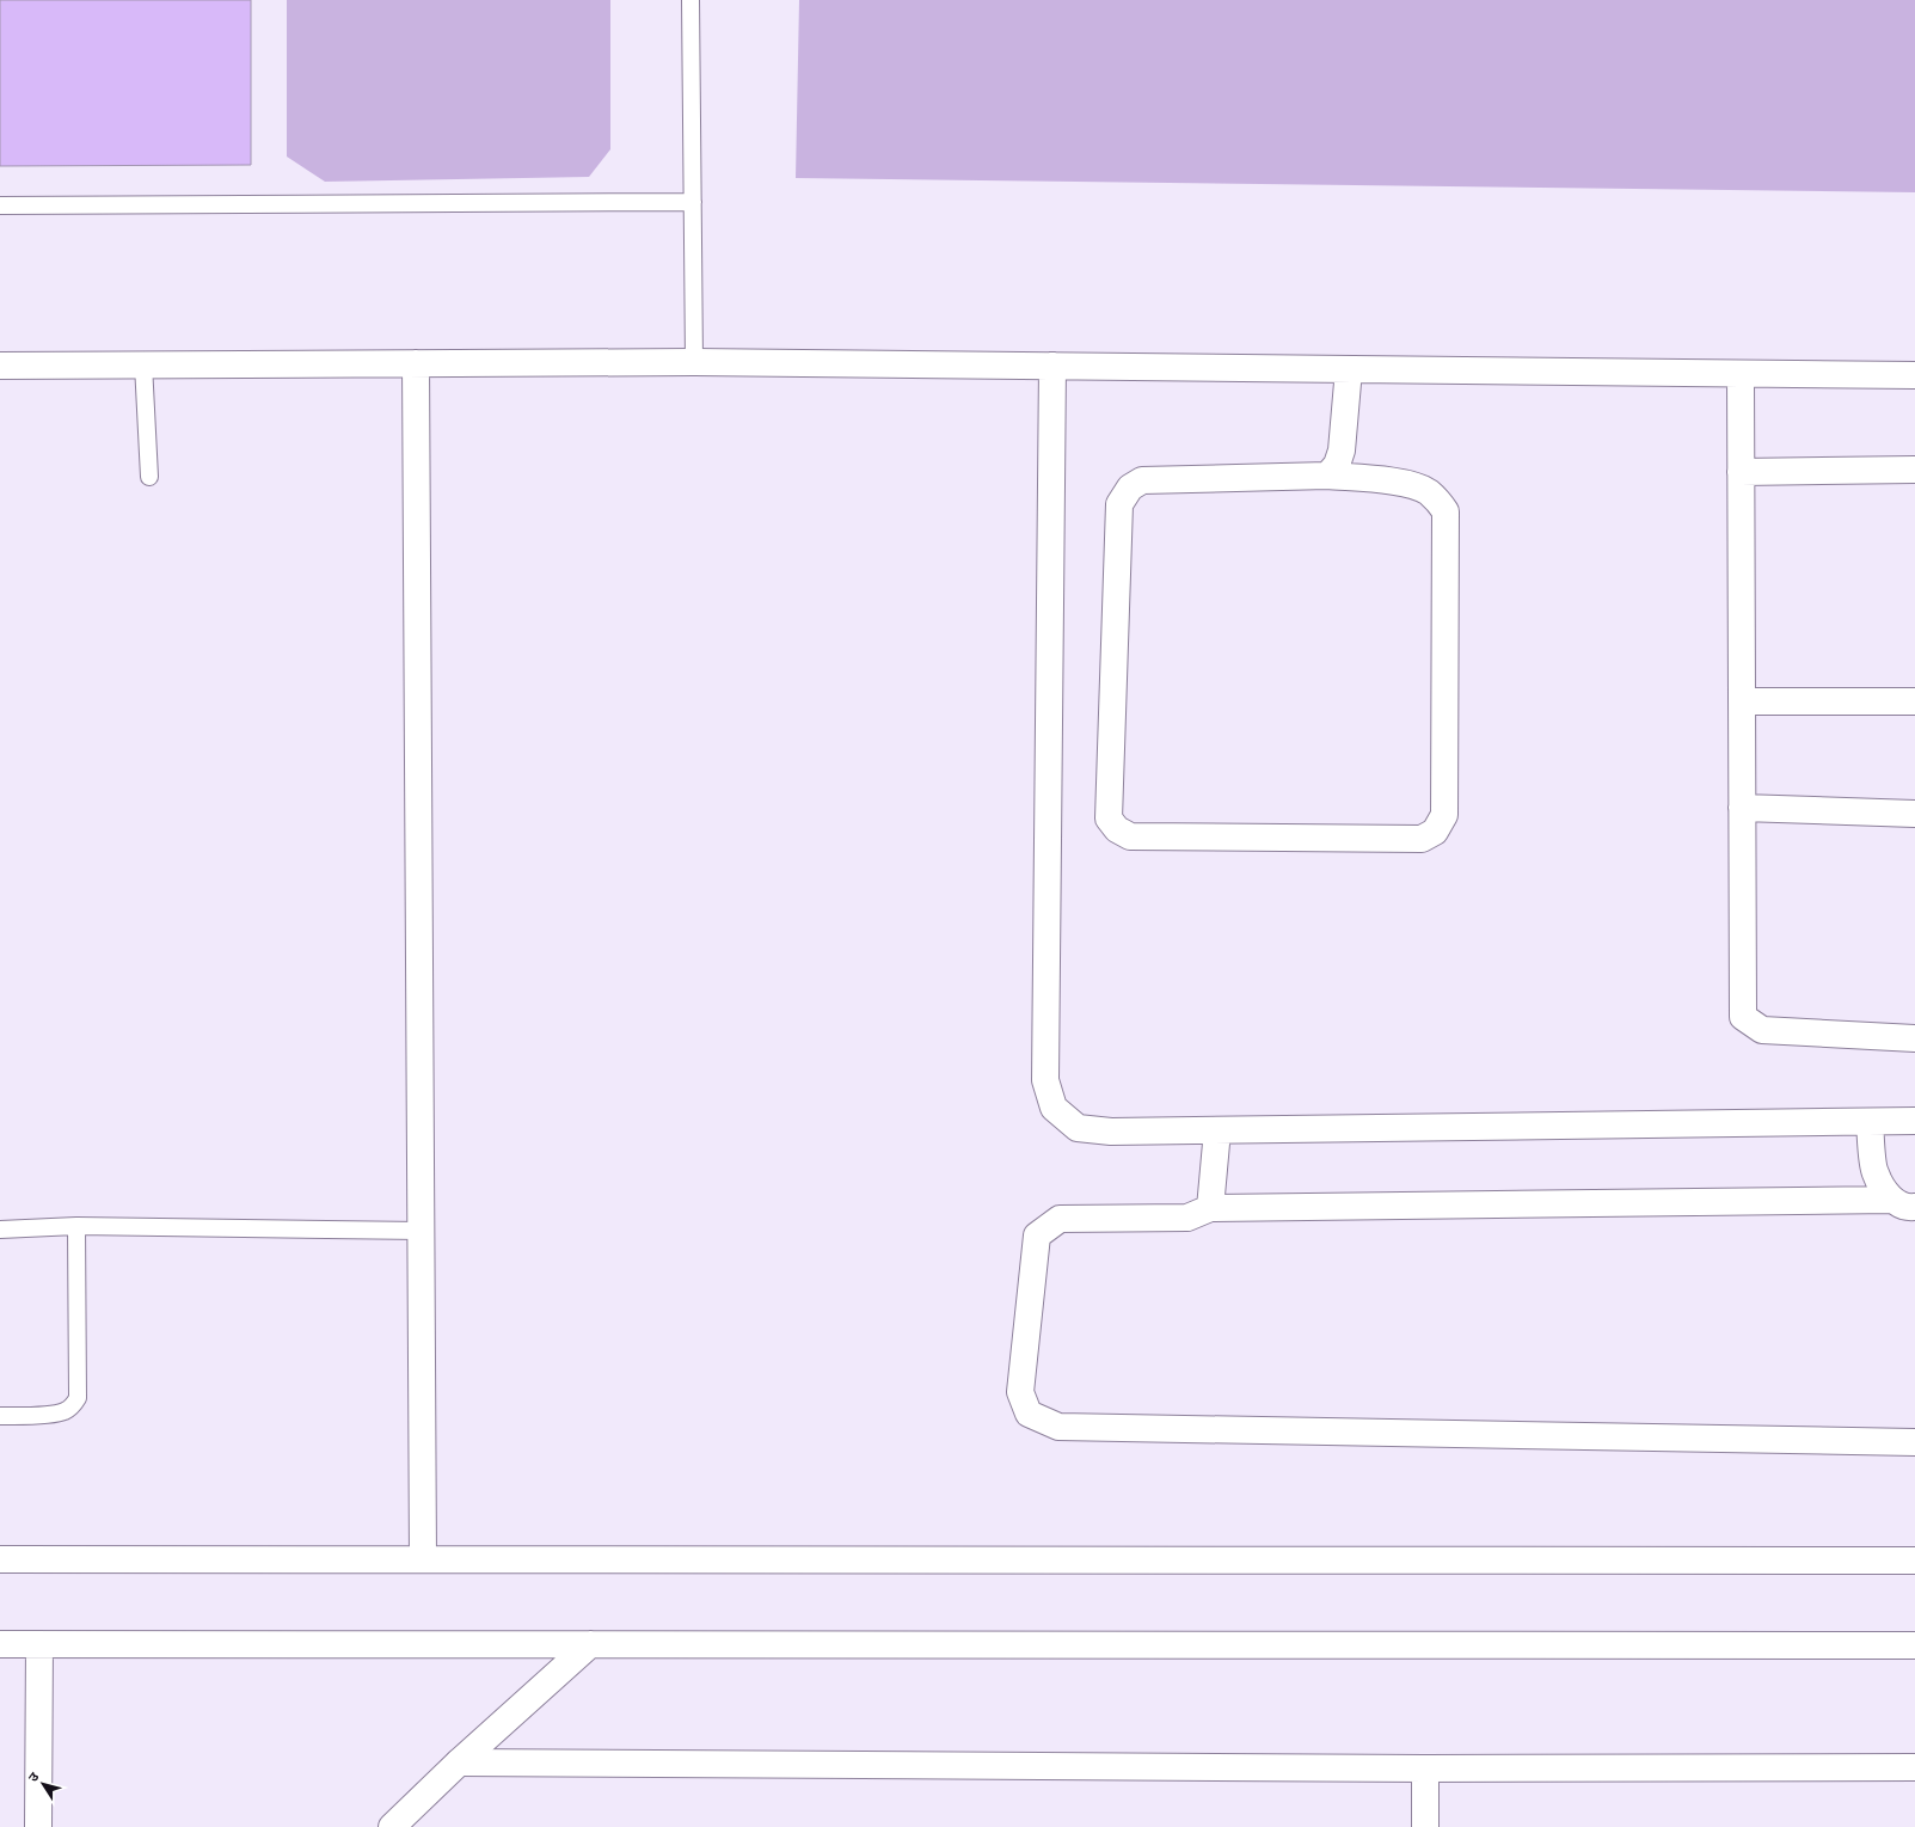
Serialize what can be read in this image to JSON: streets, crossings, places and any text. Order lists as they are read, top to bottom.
{
  "north": "top left"
}
